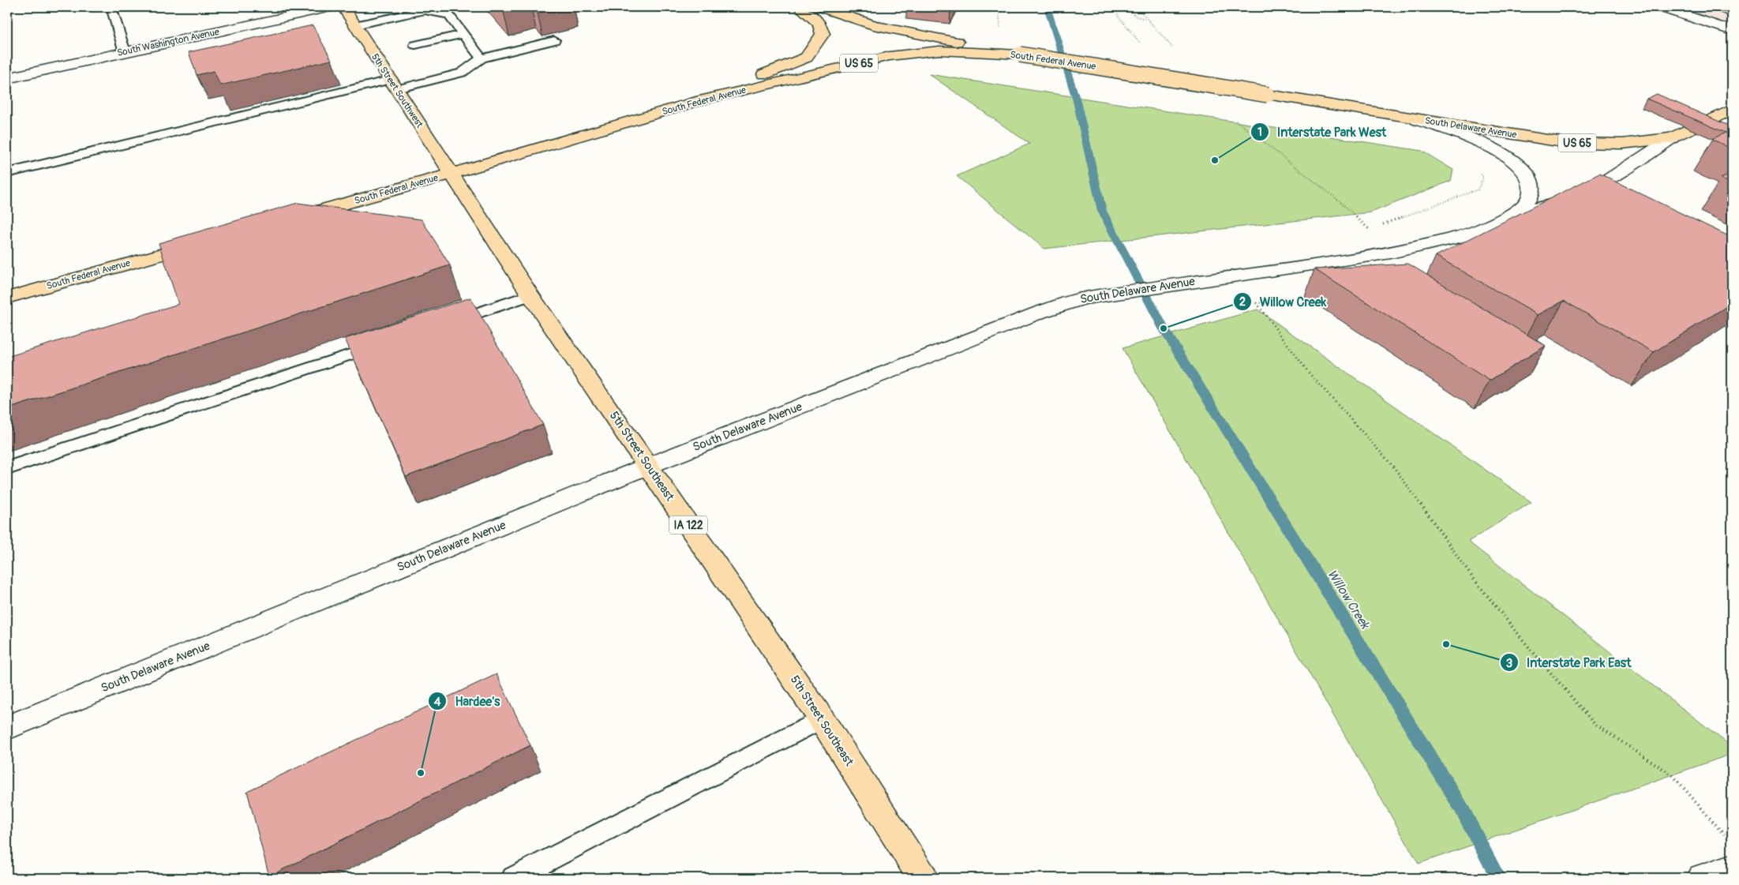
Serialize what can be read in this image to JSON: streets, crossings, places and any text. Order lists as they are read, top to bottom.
{
  "streets": {
    "main road": [
      "South Federal Avenue",
      "US 65",
      "5th Street Southwest",
      "South Delaware Avenue",
      "5th Street Southeast",
      "IA 122"
    ],
    "street": ["South Washington Avenue"]
  },
  "crossings": [
    ["South Federal Avenue", "US 65"],
    ["South Federal Avenue", "5th Street Southwest"],
    ["South Federal Avenue", "South Delaware Avenue"],
    ["South Federal Avenue", "5th Street Southeast"],
    ["5th Street Southwest", "5th Street Southeast"],
    ["South Delaware Avenue", "5th Street Southeast"]
  ],
  "water": ["Willow Creek"],
  "places": [
    "Interstate Park West",
    "Willow Creek",
    "Interstate Park East",
    "Hardee's"
  ]
}
